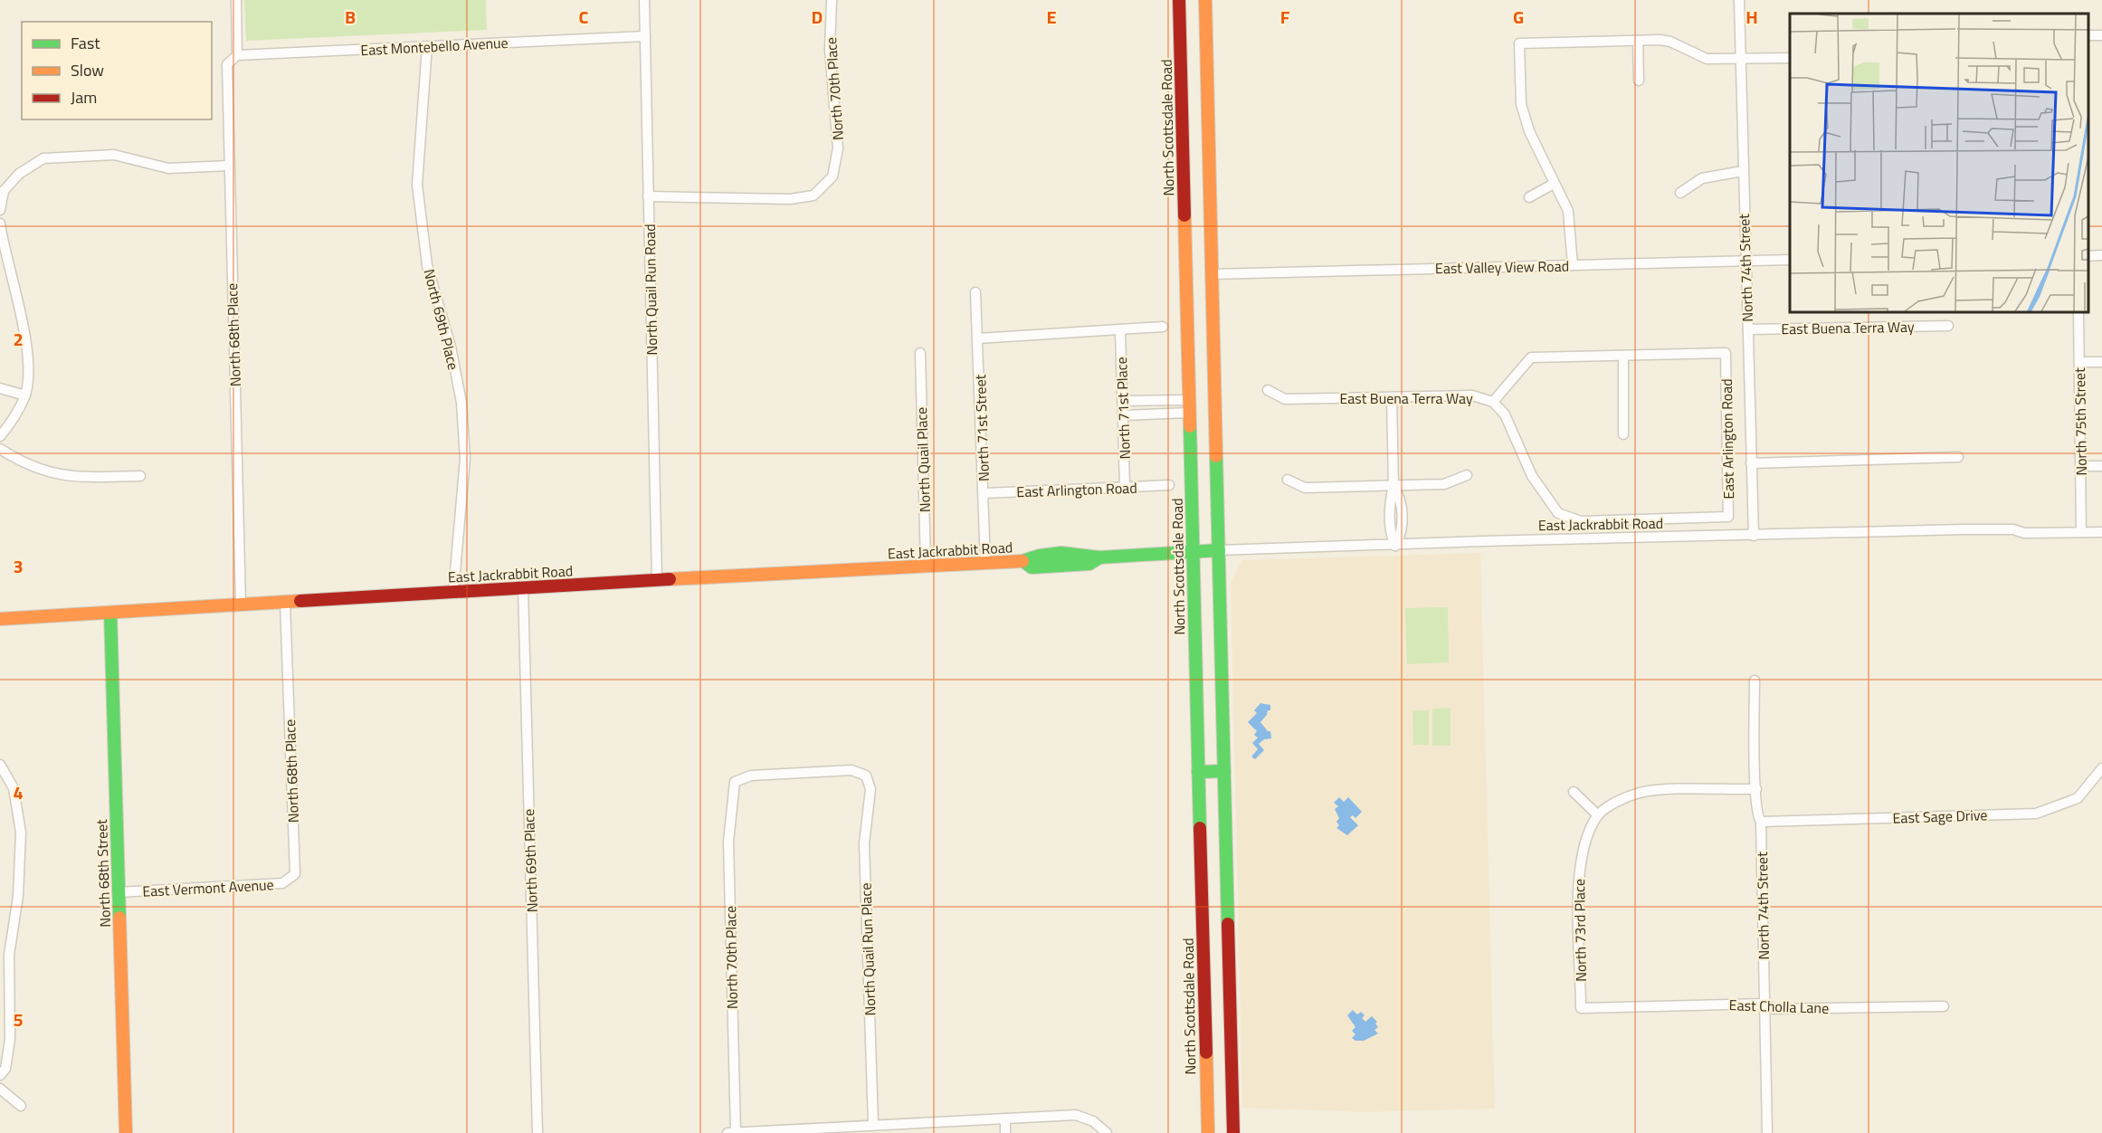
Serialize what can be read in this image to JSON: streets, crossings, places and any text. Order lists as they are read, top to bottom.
{
  "streets": {
    "main road": ["North Scottsdale Road", "East Jackrabbit Road", "North 68th Street"],
    "street": [
      "East Montebello Avenue",
      "North 70th Place",
      "East Valley View Road",
      "North 74th Street",
      "North Quail Run Road",
      "North 69th Place",
      "East Buena Terra Way",
      "North 68th Place",
      "North 71st Place",
      "North 75th Street",
      "North 71st Street",
      "East Arlington Road",
      "North Quail Place",
      "East Sage Drive",
      "East Vermont Avenue",
      "North 73rd Place",
      "North Quail Run Place",
      "East Cholla Lane"
    ]
  },
  "crossings": [
    ["East Montebello Avenue", "North Quail Run Road"],
    ["East Montebello Avenue", "North 69th Place"],
    ["East Montebello Avenue", "North 68th Place"],
    ["North 70th Place", "North Quail Run Road"],
    ["North 70th Place", "North Quail Run Place"],
    ["North Scottsdale Road", "East Jackrabbit Road"],
    ["East Valley View Road", "North 74th Street"],
    ["North 74th Street", "East Buena Terra Way"],
    ["North 74th Street", "East Arlington Road"],
    ["North 74th Street", "East Jackrabbit Road"],
    ["North 74th Street", "East Sage Drive"],
    ["North 74th Street", "East Cholla Lane"],
    ["North Quail Run Road", "East Jackrabbit Road"],
    ["North 69th Place", "East Jackrabbit Road"],
    ["East Buena Terra Way", "East Arlington Road"],
    ["North 68th Place", "East Jackrabbit Road"],
    ["North 68th Place", "East Vermont Avenue"],
    ["North 71st Place", "East Arlington Road"],
    ["North 75th Street", "East Jackrabbit Road"],
    ["North 71st Street", "East Arlington Road"],
    ["North 71st Street", "East Jackrabbit Road"],
    ["North Quail Place", "East Jackrabbit Road"],
    ["East Jackrabbit Road", "North 68th Street"],
    ["North 68th Street", "East Vermont Avenue"],
    ["North 73rd Place", "East Cholla Lane"]
  ],
  "legend": ["Fast", "Slow", "Jam"],
  "grid": {
    "columns": [
      "B",
      "C",
      "D",
      "E",
      "F",
      "G",
      "H"
    ],
    "rows": [
      "2",
      "3",
      "4",
      "5"
    ]
  }
}
